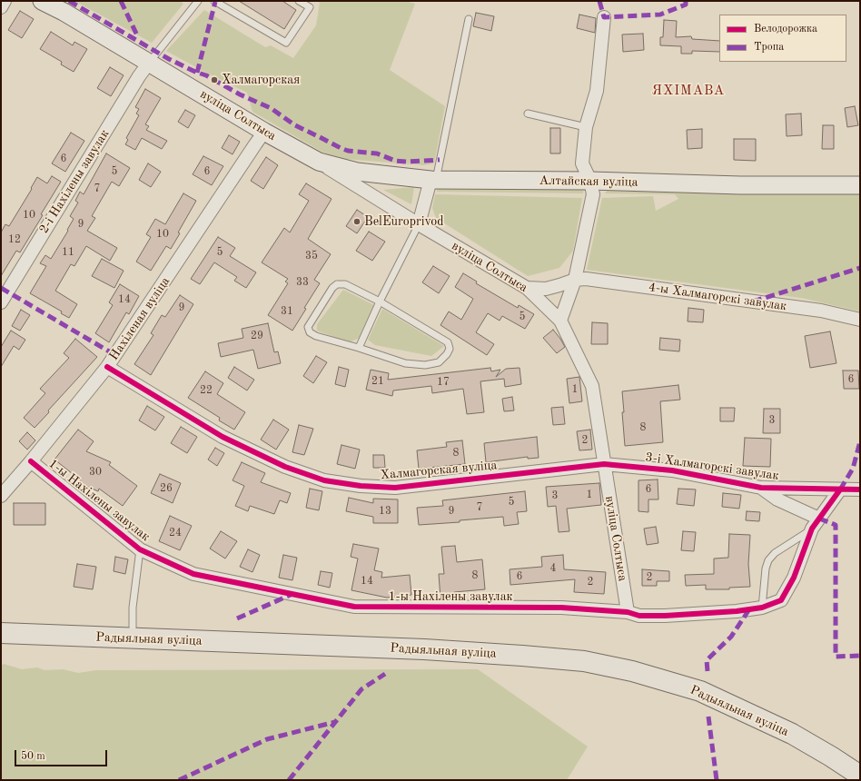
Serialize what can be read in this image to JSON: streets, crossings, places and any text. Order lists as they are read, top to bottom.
{
  "streets": {
    "main road": ["вуліца Солтыса", "Алтайская вуліца", "Радыяльная вуліца"],
    "street": [
      "2-і Нахілены завулак",
      "4-ы Халмагорскі завулак",
      "Нахіленая вуліца",
      "3-і Халмагорскі завулак",
      "Халмагорская вуліца",
      "1-ы Нахілены завулак"
    ]
  },
  "crossings": [
    ["вуліца Солтыса", "2-і Нахілены завулак"],
    ["вуліца Солтыса", "Алтайская вуліца"],
    ["вуліца Солтыса", "4-ы Халмагорскі завулак"],
    ["вуліца Солтыса", "Нахіленая вуліца"],
    ["вуліца Солтыса", "3-і Халмагорскі завулак"],
    ["вуліца Солтыса", "Халмагорская вуліца"],
    ["вуліца Солтыса", "1-ы Нахілены завулак"],
    ["Нахіленая вуліца", "Халмагорская вуліца"],
    ["Нахіленая вуліца", "1-ы Нахілены завулак"],
    ["3-і Халмагорскі завулак", "Халмагорская вуліца"],
    ["3-і Халмагорскі завулак", "1-ы Нахілены завулак"]
  ],
  "districts": ["ЯХІМАВА"],
  "places": ["Халмагорская", "BelEuroprivod"],
  "house_numbers": [
    "6",
    "5",
    "6",
    "7",
    "10",
    "9",
    "10",
    "12",
    "11",
    "5",
    "35",
    "33",
    "14",
    "9",
    "31",
    "5",
    "29",
    "6",
    "21",
    "17",
    "1",
    "22",
    "3",
    "8",
    "2",
    "8",
    "30",
    "26",
    "6",
    "1",
    "3",
    "5",
    "7",
    "13",
    "9",
    "24",
    "4",
    "8",
    "6",
    "2",
    "14",
    "2"
  ],
  "legend": ["Велодорожка", "Тропа"],
  "scale_bar": "50 m"
}
